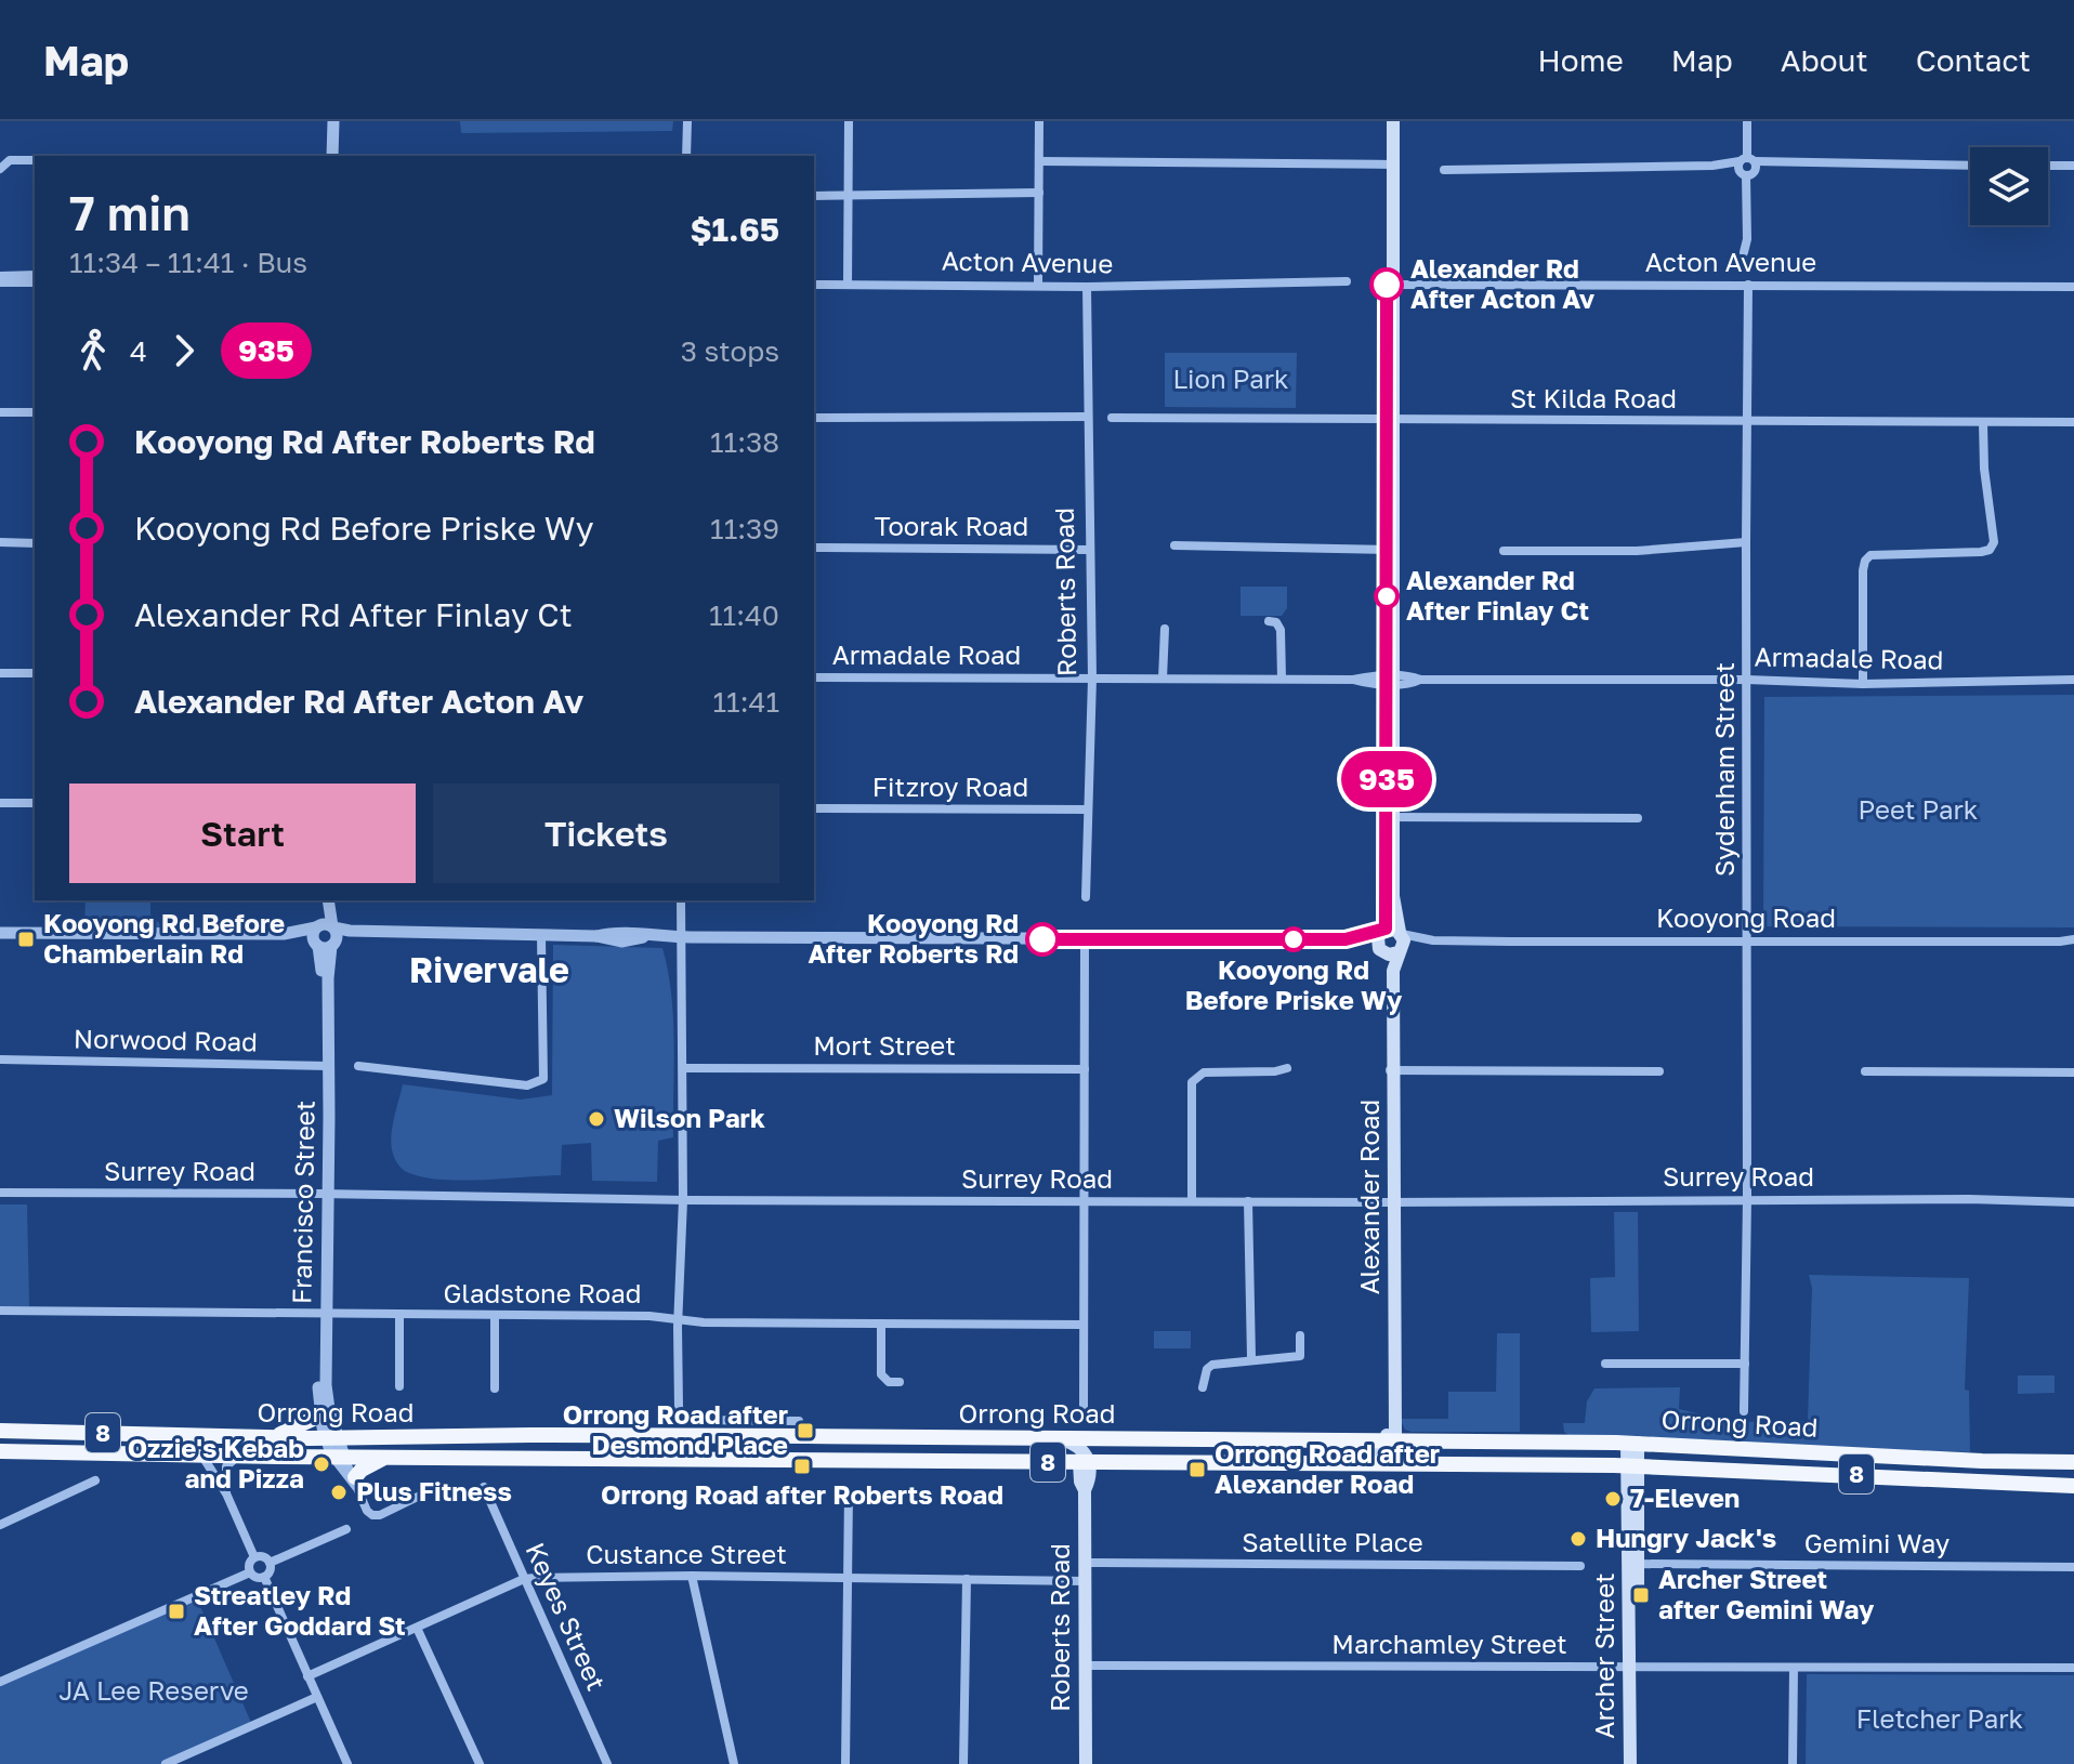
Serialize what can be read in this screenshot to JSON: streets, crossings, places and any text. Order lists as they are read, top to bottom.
{
  "streets": {
    "highway": ["Orrong Road", "8"],
    "main road": ["Roberts Road", "Alexander Road", "Archer Street"],
    "street": [
      "Acton Avenue",
      "St Kilda Road",
      "Toorak Road",
      "Armadale Road",
      "Sydenham Street",
      "Fitzroy Road",
      "Kooyong Road",
      "Norwood Road",
      "Mort Street",
      "Surrey Road",
      "Francisco Street",
      "Gladstone Road",
      "Satellite Place",
      "Gemini Way",
      "Custance Street",
      "Keyes Street",
      "Marchamley Street"
    ]
  },
  "crossings": [
    ["Acton Avenue", "Roberts Road"],
    ["Acton Avenue", "Sydenham Street"],
    ["Acton Avenue", "Alexander Road"],
    ["St Kilda Road", "Sydenham Street"],
    ["St Kilda Road", "Alexander Road"],
    ["Toorak Road", "Roberts Road"],
    ["Roberts Road", "Armadale Road"],
    ["Roberts Road", "Fitzroy Road"],
    ["Roberts Road", "Orrong Road"],
    ["Roberts Road", "Satellite Place"],
    ["Roberts Road", "Custance Street"],
    ["Roberts Road", "Marchamley Street"],
    ["Armadale Road", "Sydenham Street"],
    ["Armadale Road", "Alexander Road"],
    ["Sydenham Street", "Kooyong Road"],
    ["Sydenham Street", "Surrey Road"],
    ["Kooyong Road", "Alexander Road"],
    ["Kooyong Road", "Francisco Street"],
    ["Norwood Road", "Francisco Street"],
    ["Surrey Road", "Alexander Road"],
    ["Surrey Road", "Francisco Street"],
    ["Alexander Road", "Orrong Road"],
    ["Francisco Street", "Gladstone Road"],
    ["Francisco Street", "Orrong Road"],
    ["Orrong Road", "Archer Street"],
    ["Gemini Way", "Archer Street"],
    ["Custance Street", "Keyes Street"],
    ["Marchamley Street", "Archer Street"]
  ],
  "districts": ["Rivervale"],
  "parks": [
    "Lion Park",
    "Peet Park",
    "JA Lee Reserve",
    "Fletcher Park"
  ],
  "places": {
    "other": [
      "Alexander Rd After Acton Av",
      "Alexander Rd After Finlay Ct",
      "Kooyong Rd After Roberts Rd",
      "Kooyong Rd Before Priske Wy",
      "Wilson Park",
      "Ozzie's Kebab and Pizza",
      "Plus Fitness",
      "7-Eleven",
      "Hungry Jack's"
    ],
    "transit": [
      "Kooyong Rd Before Chamberlain Rd",
      "Orrong Road after Desmond Place",
      "Orrong Road after Roberts Road",
      "Orrong Road after Alexander Road",
      "Archer Street after Gemini Way",
      "Streatley Rd After Goddard St"
    ]
  },
  "lines": ["bus line 935"],
  "page": {
    "header": "Map",
    "nav": [
      "Home",
      "Map",
      "About",
      "Contact"
    ],
    "on_map": "935",
    "heading": ["7 min", "11:34 – 11:41 · Bus", "$1.65"],
    "legs": ["4", "935", "3 stops"],
    "list": [
      {
        "name": "Kooyong Rd After Roberts Rd",
        "value": "11:38"
      },
      {
        "name": "Kooyong Rd Before Priske Wy",
        "value": "11:39"
      },
      {
        "name": "Alexander Rd After Finlay Ct",
        "value": "11:40"
      },
      {
        "name": "Alexander Rd After Acton Av",
        "value": "11:41"
      }
    ],
    "buttons": ["Start", "Tickets"]
  }
}
